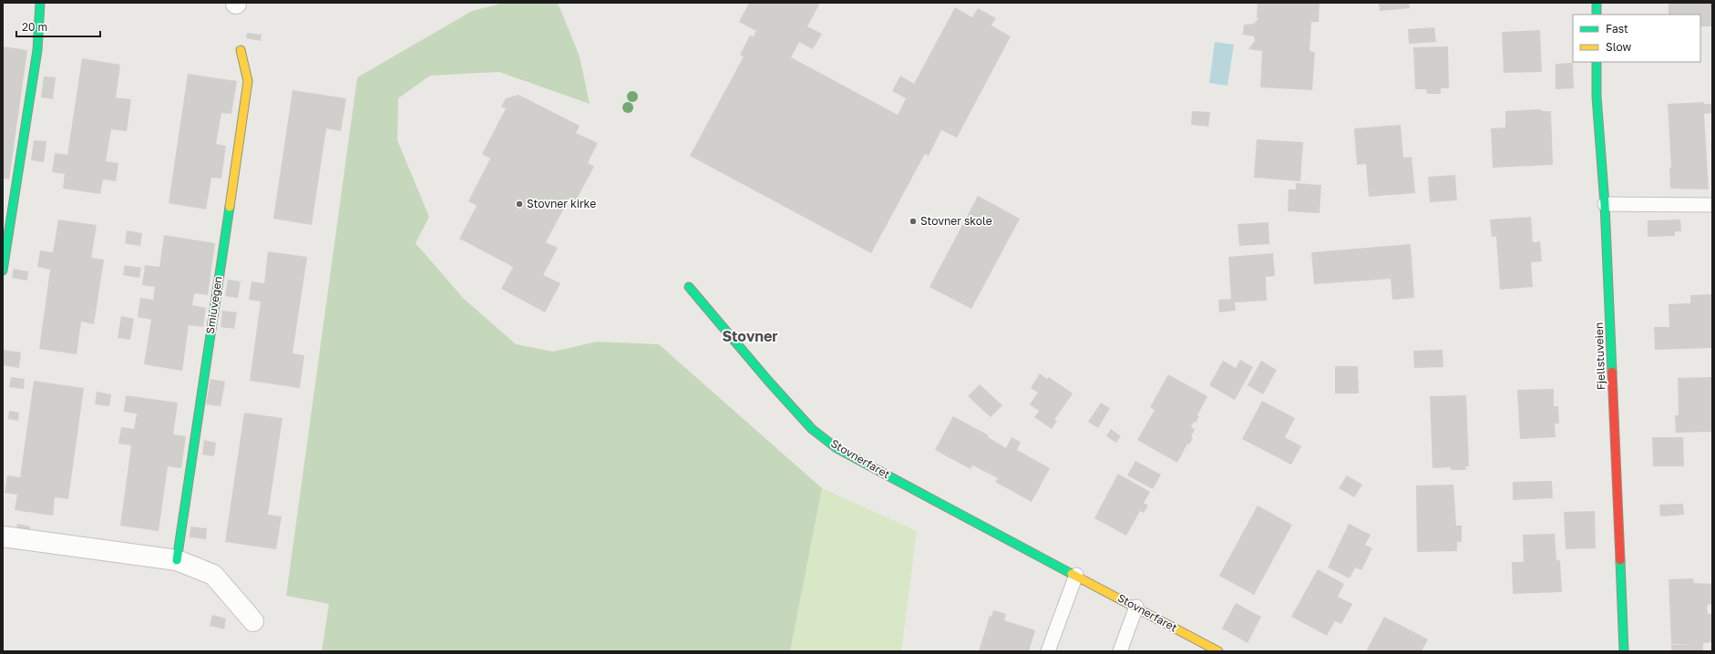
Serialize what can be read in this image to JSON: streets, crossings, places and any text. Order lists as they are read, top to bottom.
{
  "streets": {
    "street": ["Smiuvegen", "Fjellstuveien", "Stovnerfaret"]
  },
  "districts": ["Stovner"],
  "places": ["Stovner kirke", "Stovner skole"],
  "legend": ["Fast", "Slow"],
  "scale_bar": "20 m"
}
